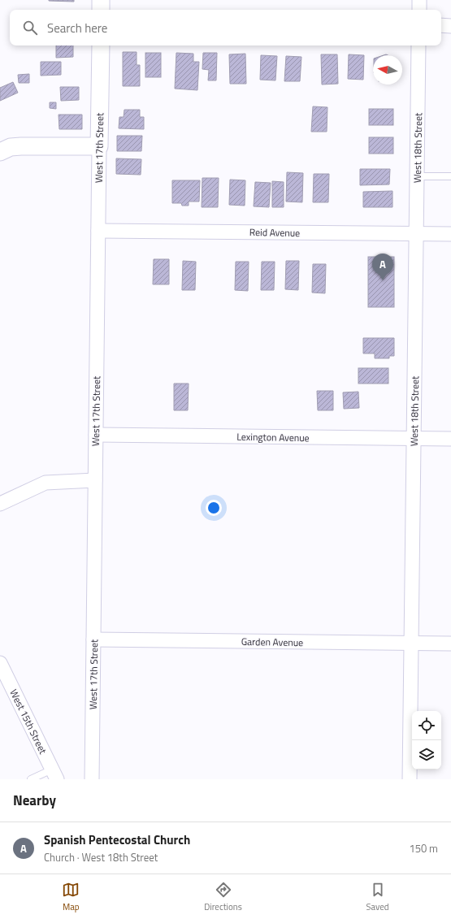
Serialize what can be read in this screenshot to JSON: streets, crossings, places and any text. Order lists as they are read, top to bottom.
{
  "streets": {
    "street": [
      "West 17th Street",
      "West 18th Street",
      "Reid Avenue",
      "Lexington Avenue",
      "Garden Avenue",
      "West 15th Street"
    ]
  },
  "crossings": [
    ["West 17th Street", "Reid Avenue"],
    ["West 17th Street", "Lexington Avenue"],
    ["West 17th Street", "Garden Avenue"],
    ["West 18th Street", "Reid Avenue"],
    ["West 18th Street", "Lexington Avenue"],
    ["West 18th Street", "Garden Avenue"]
  ],
  "north": "left",
  "page": {
    "search": "Search here",
    "pins": "A",
    "heading": "Nearby",
    "list": [
      {
        "mark": "A",
        "name": "Spanish Pentecostal Church",
        "note": "Church · West 18th Street",
        "value": "150 m"
      }
    ],
    "nav": ["Map", "Directions", "Saved"]
  }
}
